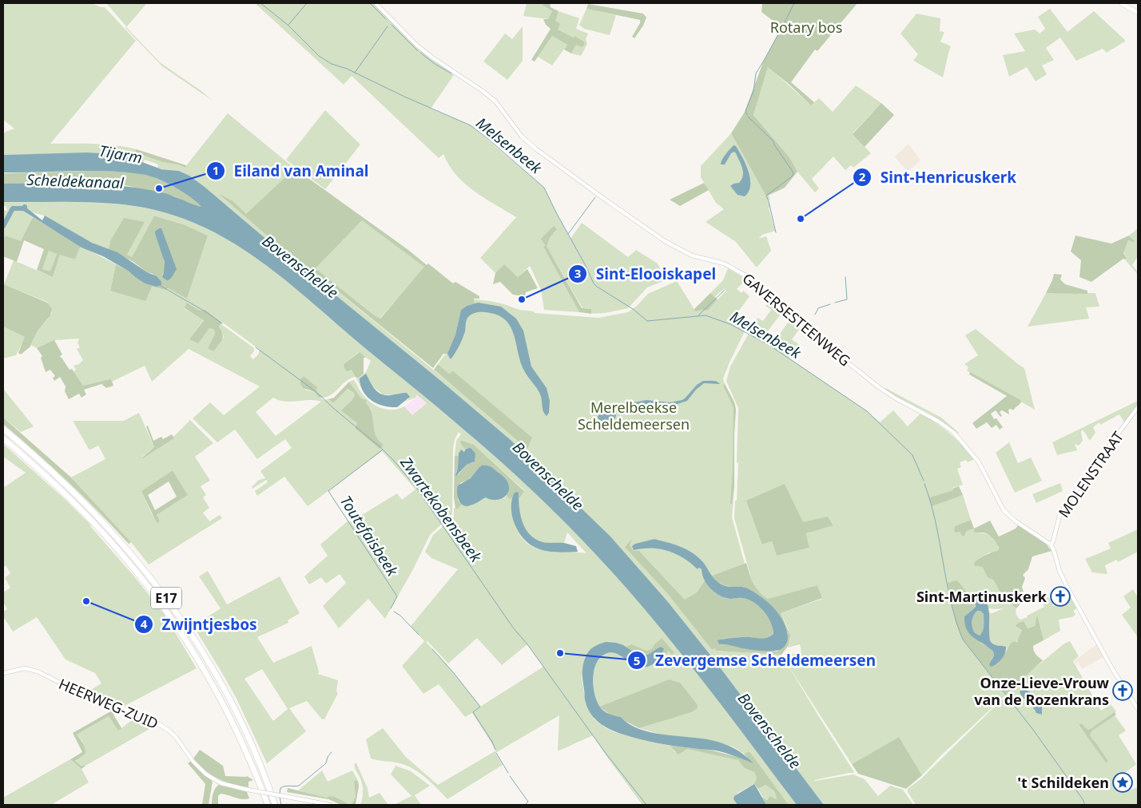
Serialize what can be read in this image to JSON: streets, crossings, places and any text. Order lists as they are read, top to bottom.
{
  "streets": {
    "highway": ["E17"],
    "street": ["GAVERSESTEENWEG", "MOLENSTRAAT", "HEERWEG-ZUID"]
  },
  "crossings": [
    ["GAVERSESTEENWEG", "MOLENSTRAAT"]
  ],
  "water": [
    "Melsenbeek",
    "Tijarm",
    "Scheldekanaal",
    "Bovenschelde",
    "Zwartekobensbeek",
    "Toutefaisbeek"
  ],
  "parks": ["Rotary bos", "Merelbeekse Scheldemeersen"],
  "places": {
    "other": [
      "Eiland van Aminal",
      "Sint-Henricuskerk",
      "Sint-Elooiskapel",
      "Zwijntjesbos",
      "Zevergemse Scheldemeersen"
    ],
    "church": ["Sint-Martinuskerk", "Onze-Lieve-Vrouw van de Rozenkrans"],
    "place": ["'t Schildeken"]
  }
}
